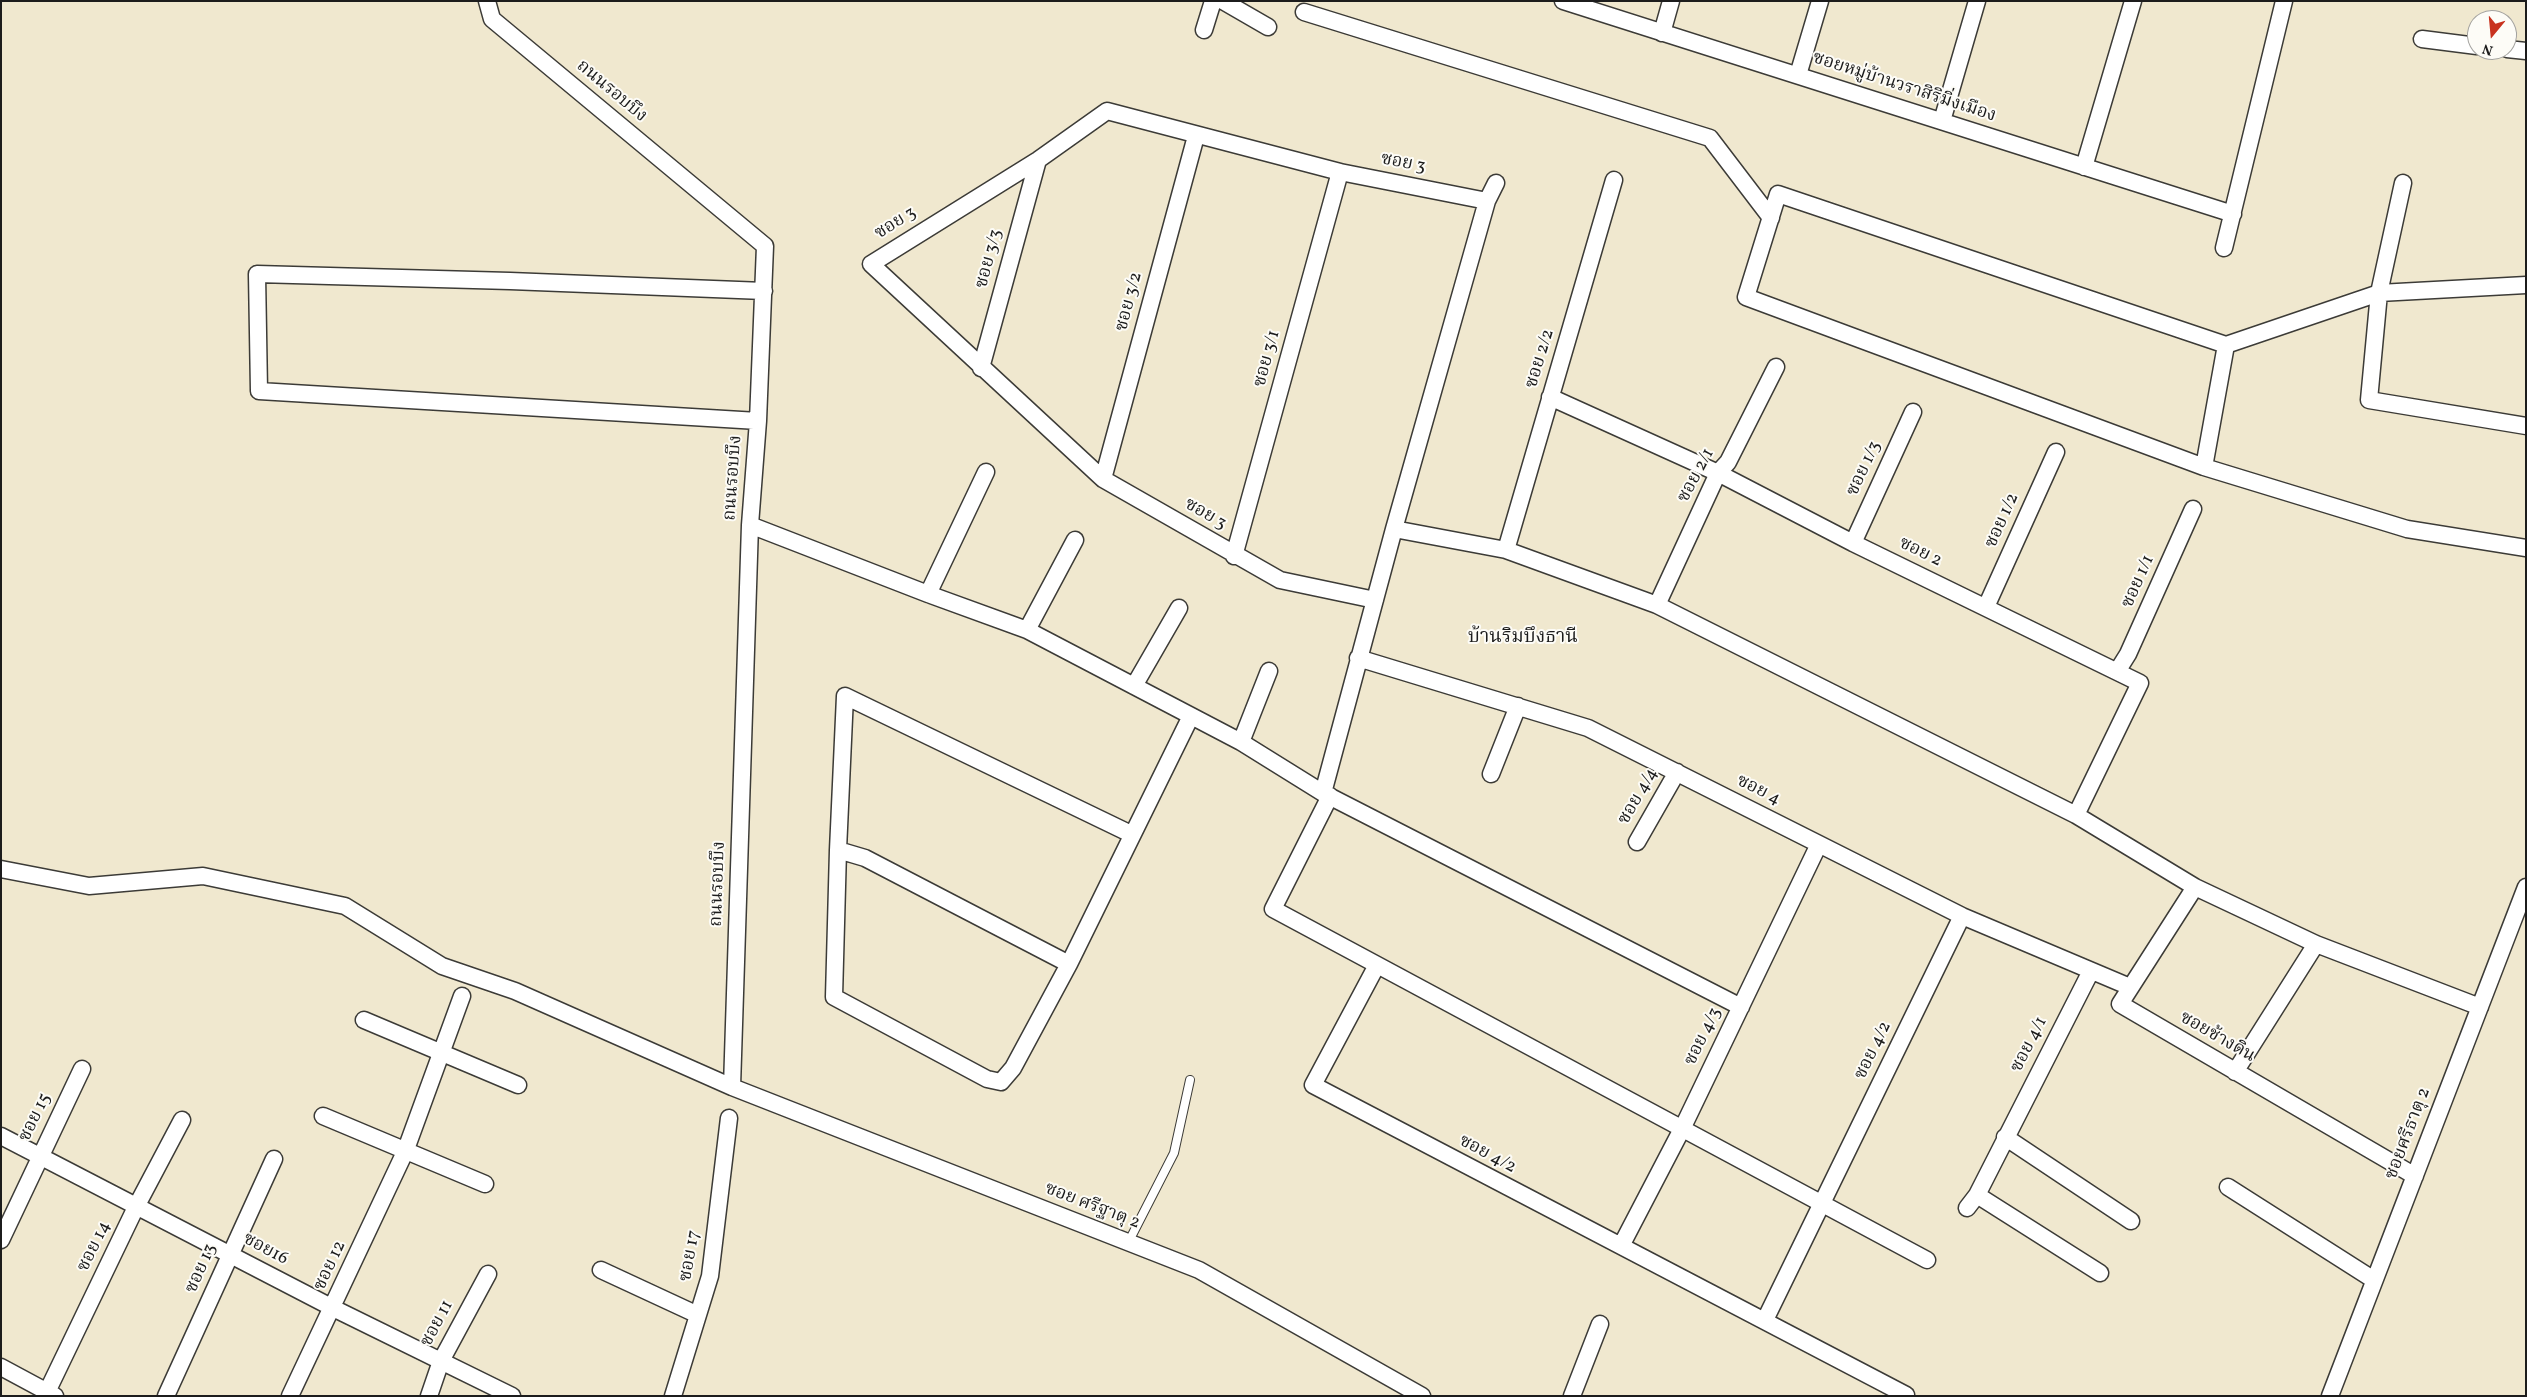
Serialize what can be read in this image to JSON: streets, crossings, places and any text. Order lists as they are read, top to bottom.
{
  "streets": {
    "street": [
      "ซอยหมู่บ้านวราสิริมิ่งเมือง",
      "ถนนรอบบึง",
      "ซอย 3",
      "ซอย 3/3",
      "ซอย 3/2",
      "ซอย 3/1",
      "ซอย 2/2",
      "ซอย 1/3",
      "ซอย 2/1",
      "ซอย 1/2",
      "ซอย 2",
      "ซอย 1/1",
      "ซอย 4",
      "ซอย 4/4",
      "ซอย 4/3",
      "ซอยช้างดิน",
      "ซอย 4/1",
      "ซอย 4/2",
      "ซอย 15",
      "ซอยศรีธาตุ 2",
      "ซอย ศรีฐาตุ 2",
      "ซอย 14",
      "ซอย16",
      "ซอย 17",
      "ซอย 12",
      "ซอย 13",
      "ซอย 11"
    ]
  },
  "crossings": [
    ["ถนนรอบบึง", "ซอย ศรีฐาตุ 2"],
    ["ซอย 3", "ซอย 3/3"],
    ["ซอย 3", "ซอย 3/2"],
    ["ซอย 3", "ซอย 3/1"],
    ["ซอย 2/2", "ซอย 2"],
    ["ซอย 1/3", "ซอย 2"],
    ["ซอย 2/1", "ซอย 2"],
    ["ซอย 1/2", "ซอย 2"],
    ["ซอย 2", "ซอย 1/1"],
    ["ซอย 4", "ซอย 4/4"],
    ["ซอย 4", "ซอย 4/3"],
    ["ซอย 4", "ซอยช้างดิน"],
    ["ซอย 4", "ซอย 4/1"],
    ["ซอย 4", "ซอย 4/2"],
    ["ซอย 4/3", "ซอย 4/2"],
    ["ซอยช้างดิน", "ซอยศรีธาตุ 2"],
    ["ซอย 15", "ซอย16"],
    ["ซอย 14", "ซอย16"],
    ["ซอย16", "ซอย 12"],
    ["ซอย16", "ซอย 13"],
    ["ซอย16", "ซอย 11"]
  ],
  "districts": ["บ้านริมบึงธานี"],
  "north": "bottom"
}
